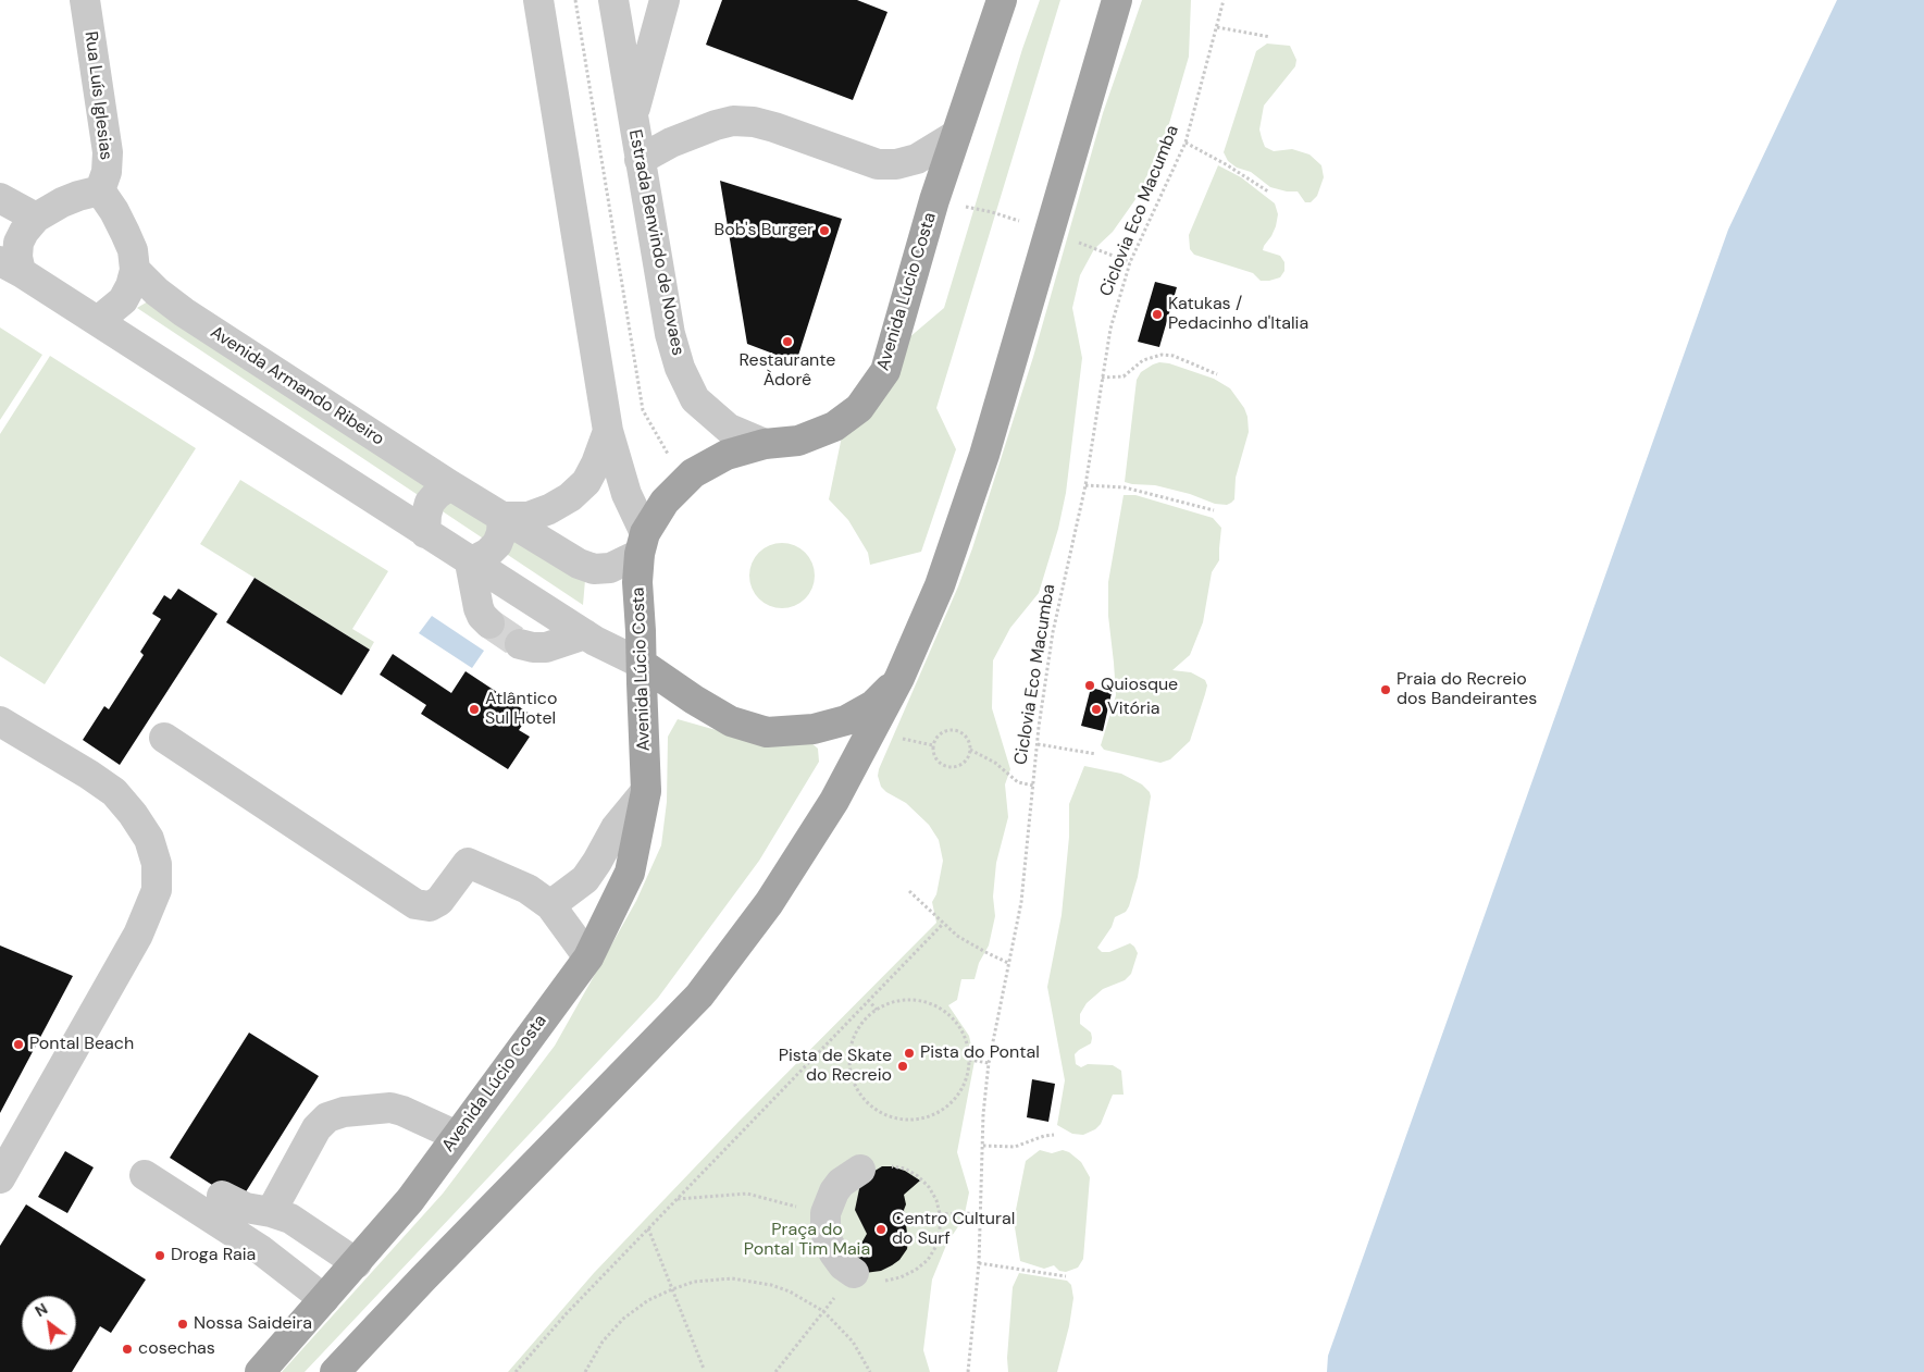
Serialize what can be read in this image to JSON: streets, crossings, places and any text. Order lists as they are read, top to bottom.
{
  "streets": {
    "main road": ["Avenida Lúcio Costa"],
    "street": ["Rua Luís Iglesias", "Estrada Benvindo de Novaes", "Avenida Armando Ribeiro"],
    "path": ["Ciclovia Eco Macumba"]
  },
  "crossings": [
    ["Rua Luís Iglesias", "Avenida Armando Ribeiro"],
    ["Estrada Benvindo de Novaes", "Avenida Lúcio Costa"],
    ["Avenida Lúcio Costa", "Avenida Armando Ribeiro"]
  ],
  "parks": ["Praça do Pontal Tim Maia"],
  "places": [
    "Bob's Burger",
    "Katukas / Pedacinho d'Italia",
    "Restaurante Àdorê",
    "Quiosque",
    "Praia do Recreio dos Bandeirantes",
    "Atlântico Sul Hotel",
    "Vitória",
    "Pontal Beach",
    "Pista do Pontal",
    "Pista de Skate do Recreio",
    "Centro Cultural do Surf",
    "Droga Raia",
    "Nossa Saideira",
    "cosechas"
  ],
  "north": "top left"
}
